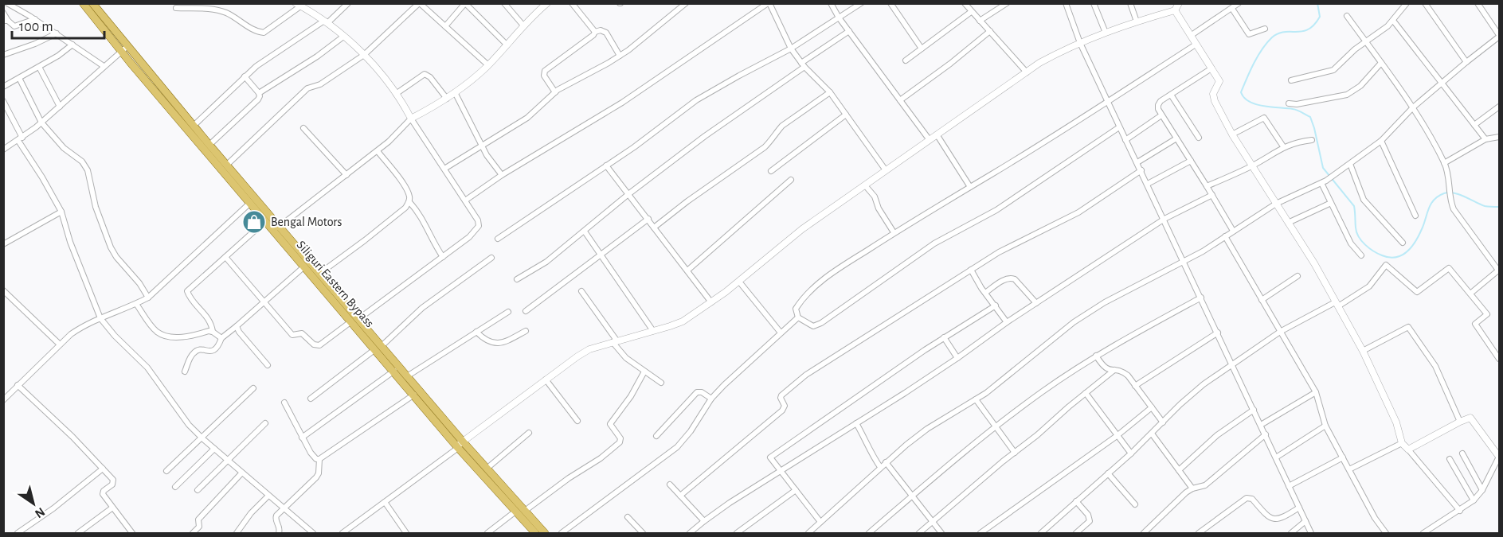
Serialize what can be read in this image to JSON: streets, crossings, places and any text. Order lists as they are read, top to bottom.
{
  "streets": {
    "main road": ["Siliguri Eastern Bypass"]
  },
  "places": {
    "shop": ["Bengal Motors"]
  },
  "scale_bar": "100 m",
  "north": "bottom right"
}
